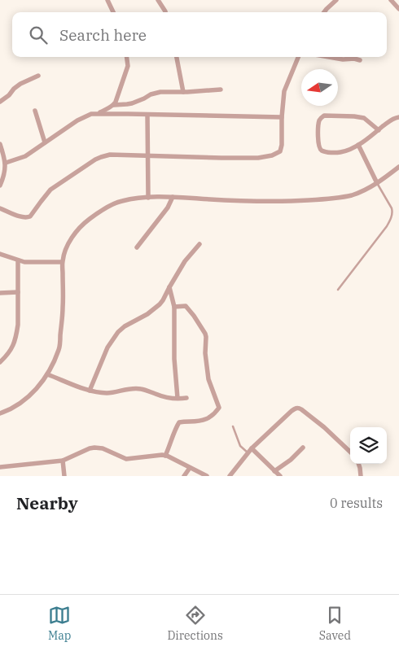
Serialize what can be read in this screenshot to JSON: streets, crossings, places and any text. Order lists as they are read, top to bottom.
{
  "north": "left",
  "page": {
    "search": "Search here",
    "heading": ["Nearby", "0 results"],
    "nav": ["Map", "Directions", "Saved"]
  }
}
